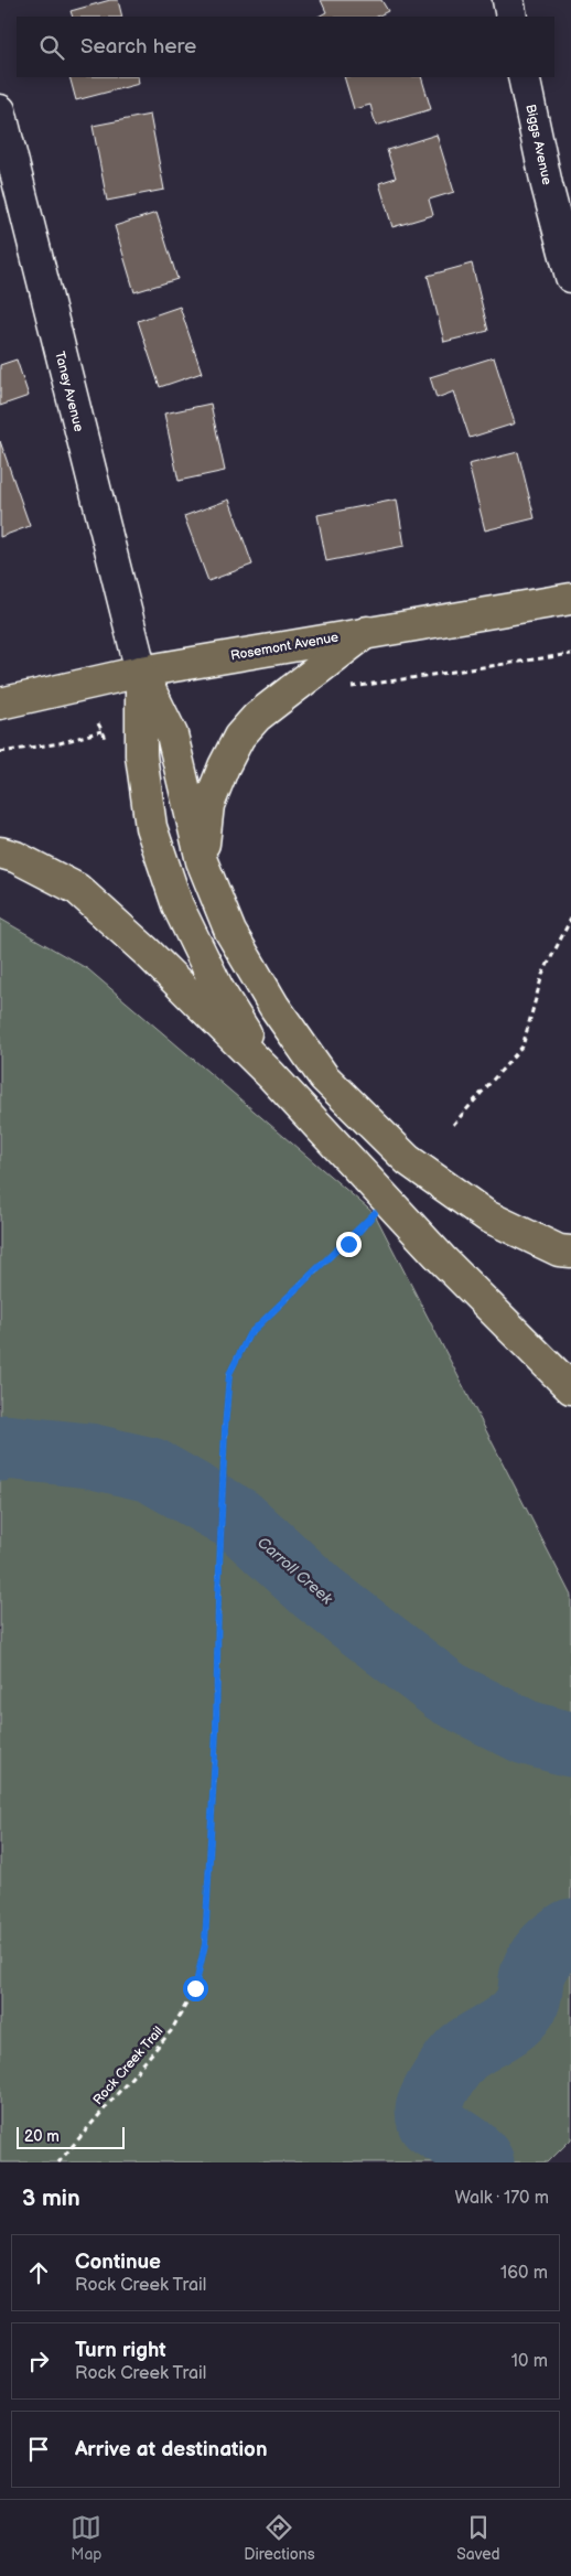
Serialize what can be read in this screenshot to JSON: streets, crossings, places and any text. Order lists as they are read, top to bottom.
{
  "streets": {
    "main road": ["Rosemont Avenue"],
    "street": ["Biggs Avenue", "Taney Avenue"],
    "path": ["Rock Creek Trail"]
  },
  "crossings": [
    ["Taney Avenue", "Rosemont Avenue"]
  ],
  "water": ["Carroll Creek"],
  "scale_bar": "20 m",
  "page": {
    "search": "Search here",
    "scale": "20 m",
    "heading": ["3 min", "Walk · 170 m"],
    "list": [
      ["Continue", "Rock Creek Trail", "160 m"],
      ["Turn right", "Rock Creek Trail", "10 m"],
      "Arrive at destination"
    ],
    "nav": ["Map", "Directions", "Saved"]
  }
}
